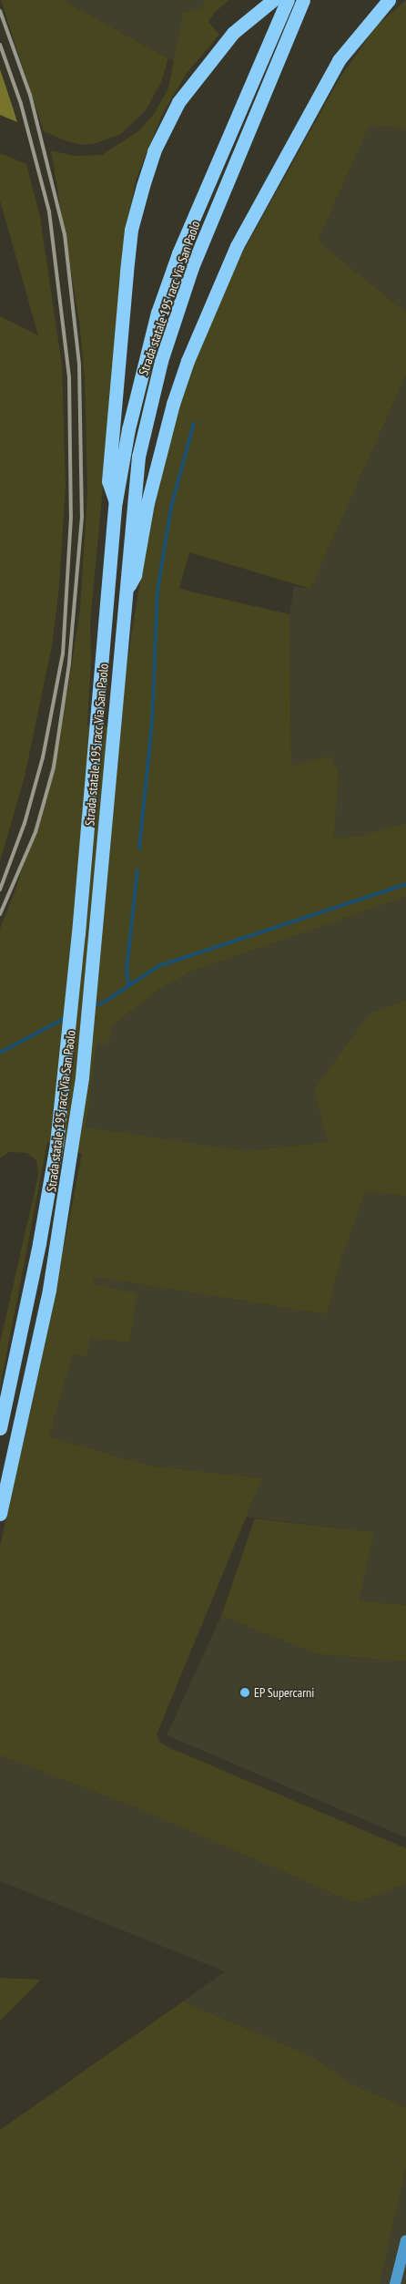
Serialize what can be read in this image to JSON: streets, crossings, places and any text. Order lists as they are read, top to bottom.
{
  "streets": {
    "highway": ["Strada statale 195 racc Via San Paolo"]
  },
  "places": ["EP Supercarni"]
}
